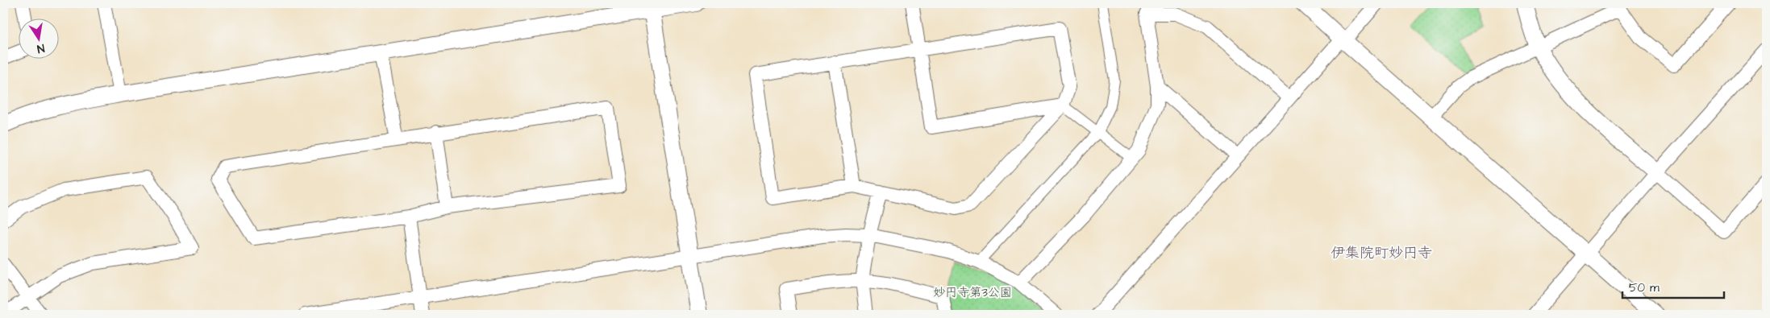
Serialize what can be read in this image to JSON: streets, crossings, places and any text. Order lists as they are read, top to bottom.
{
  "districts": ["伊集院町妙円寺"],
  "parks": ["妙円寺第3公園"],
  "scale_bar": "50 m",
  "north": "bottom"
}
